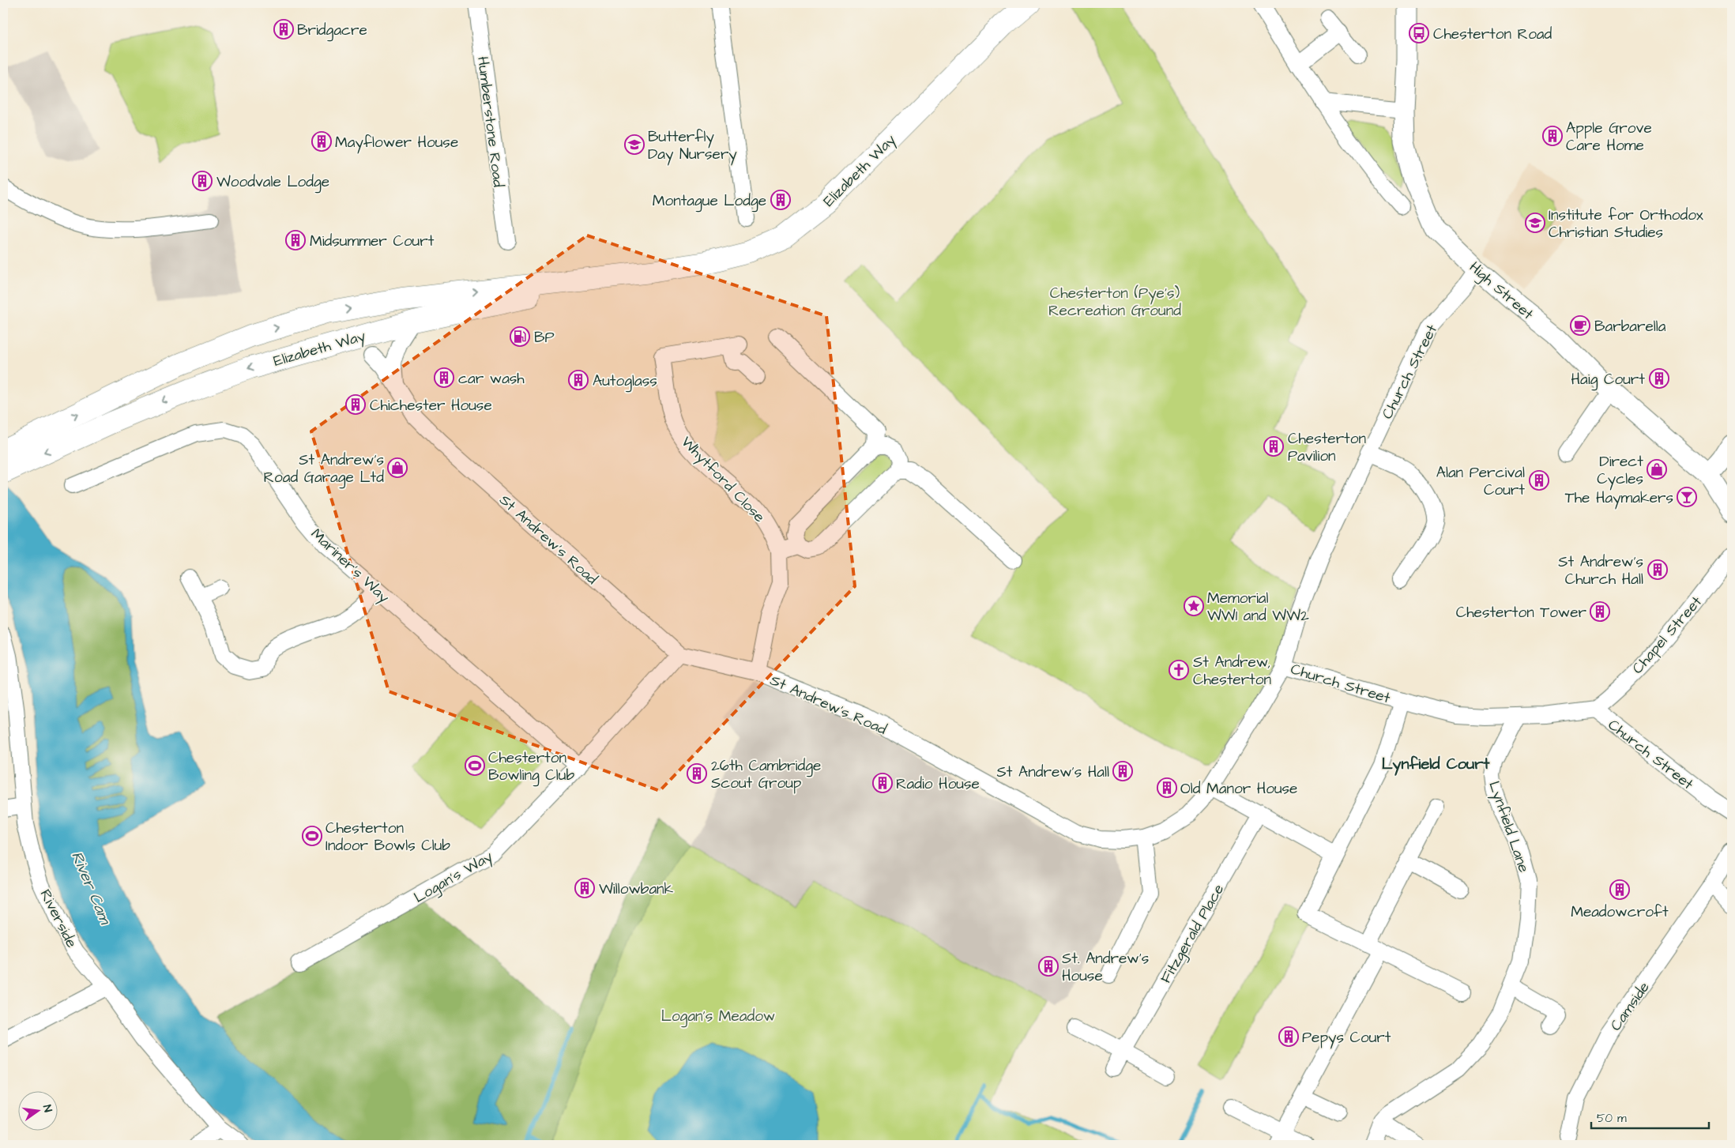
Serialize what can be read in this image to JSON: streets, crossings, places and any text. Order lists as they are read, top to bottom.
{
  "streets": {
    "main road": ["Elizabeth Way"],
    "street": [
      "Humberstone Road",
      "High Street",
      "Church Street",
      "Whytford Close",
      "St Andrew's Road",
      "Mariner's Way",
      "Chapel Street",
      "Lynfield Lane",
      "Logan's Way",
      "Riverside",
      "Fitzgerald Place",
      "Camside"
    ]
  },
  "crossings": [
    ["Elizabeth Way", "St Andrew's Road"],
    ["High Street", "Church Street"],
    ["Church Street", "St Andrew's Road"],
    ["Church Street", "Chapel Street"],
    ["Church Street", "Lynfield Lane"],
    ["St Andrew's Road", "Logan's Way"],
    ["Mariner's Way", "Logan's Way"]
  ],
  "districts": ["Lynfield Court"],
  "water": ["River Cam"],
  "parks": ["Chesterton (Pye's) Recreation Ground", "Logan's Meadow"],
  "places": {
    "building": [
      "Bridgacre",
      "Apple Grove Care Home",
      "Mayflower House",
      "Woodvale Lodge",
      "Montague Lodge",
      "Midsummer Court",
      "car wash",
      "Haig Court",
      "Autoglass",
      "Chichester House",
      "Chesterton Pavilion",
      "Alan Percival Court",
      "St Andrew's Church Hall",
      "Chesterton Tower",
      "St Andrew's Hall",
      "26th Cambridge Scout Group",
      "Radio House",
      "Old Manor House",
      "Willowbank",
      "Meadowcroft",
      "St. Andrew's House",
      "Pepys Court"
    ],
    "bus stop": ["Chesterton Road"],
    "school or university": ["Butterfly Day Nursery", "Institute for Orthodox Christian Studies"],
    "cafe": ["Barbarella"],
    "fuel station": ["BP"],
    "shop": ["St Andrew’s Road Garage Ltd", "Direct Cycles"],
    "bar": ["The Haymakers"],
    "place": ["Memorial WW1 and WW2"],
    "church": ["St Andrew, Chesterton"],
    "sports": ["Chesterton Bowling Club", "Chesterton Indoor Bowls Club"]
  },
  "scale_bar": "50 m",
  "north": "right"
}
